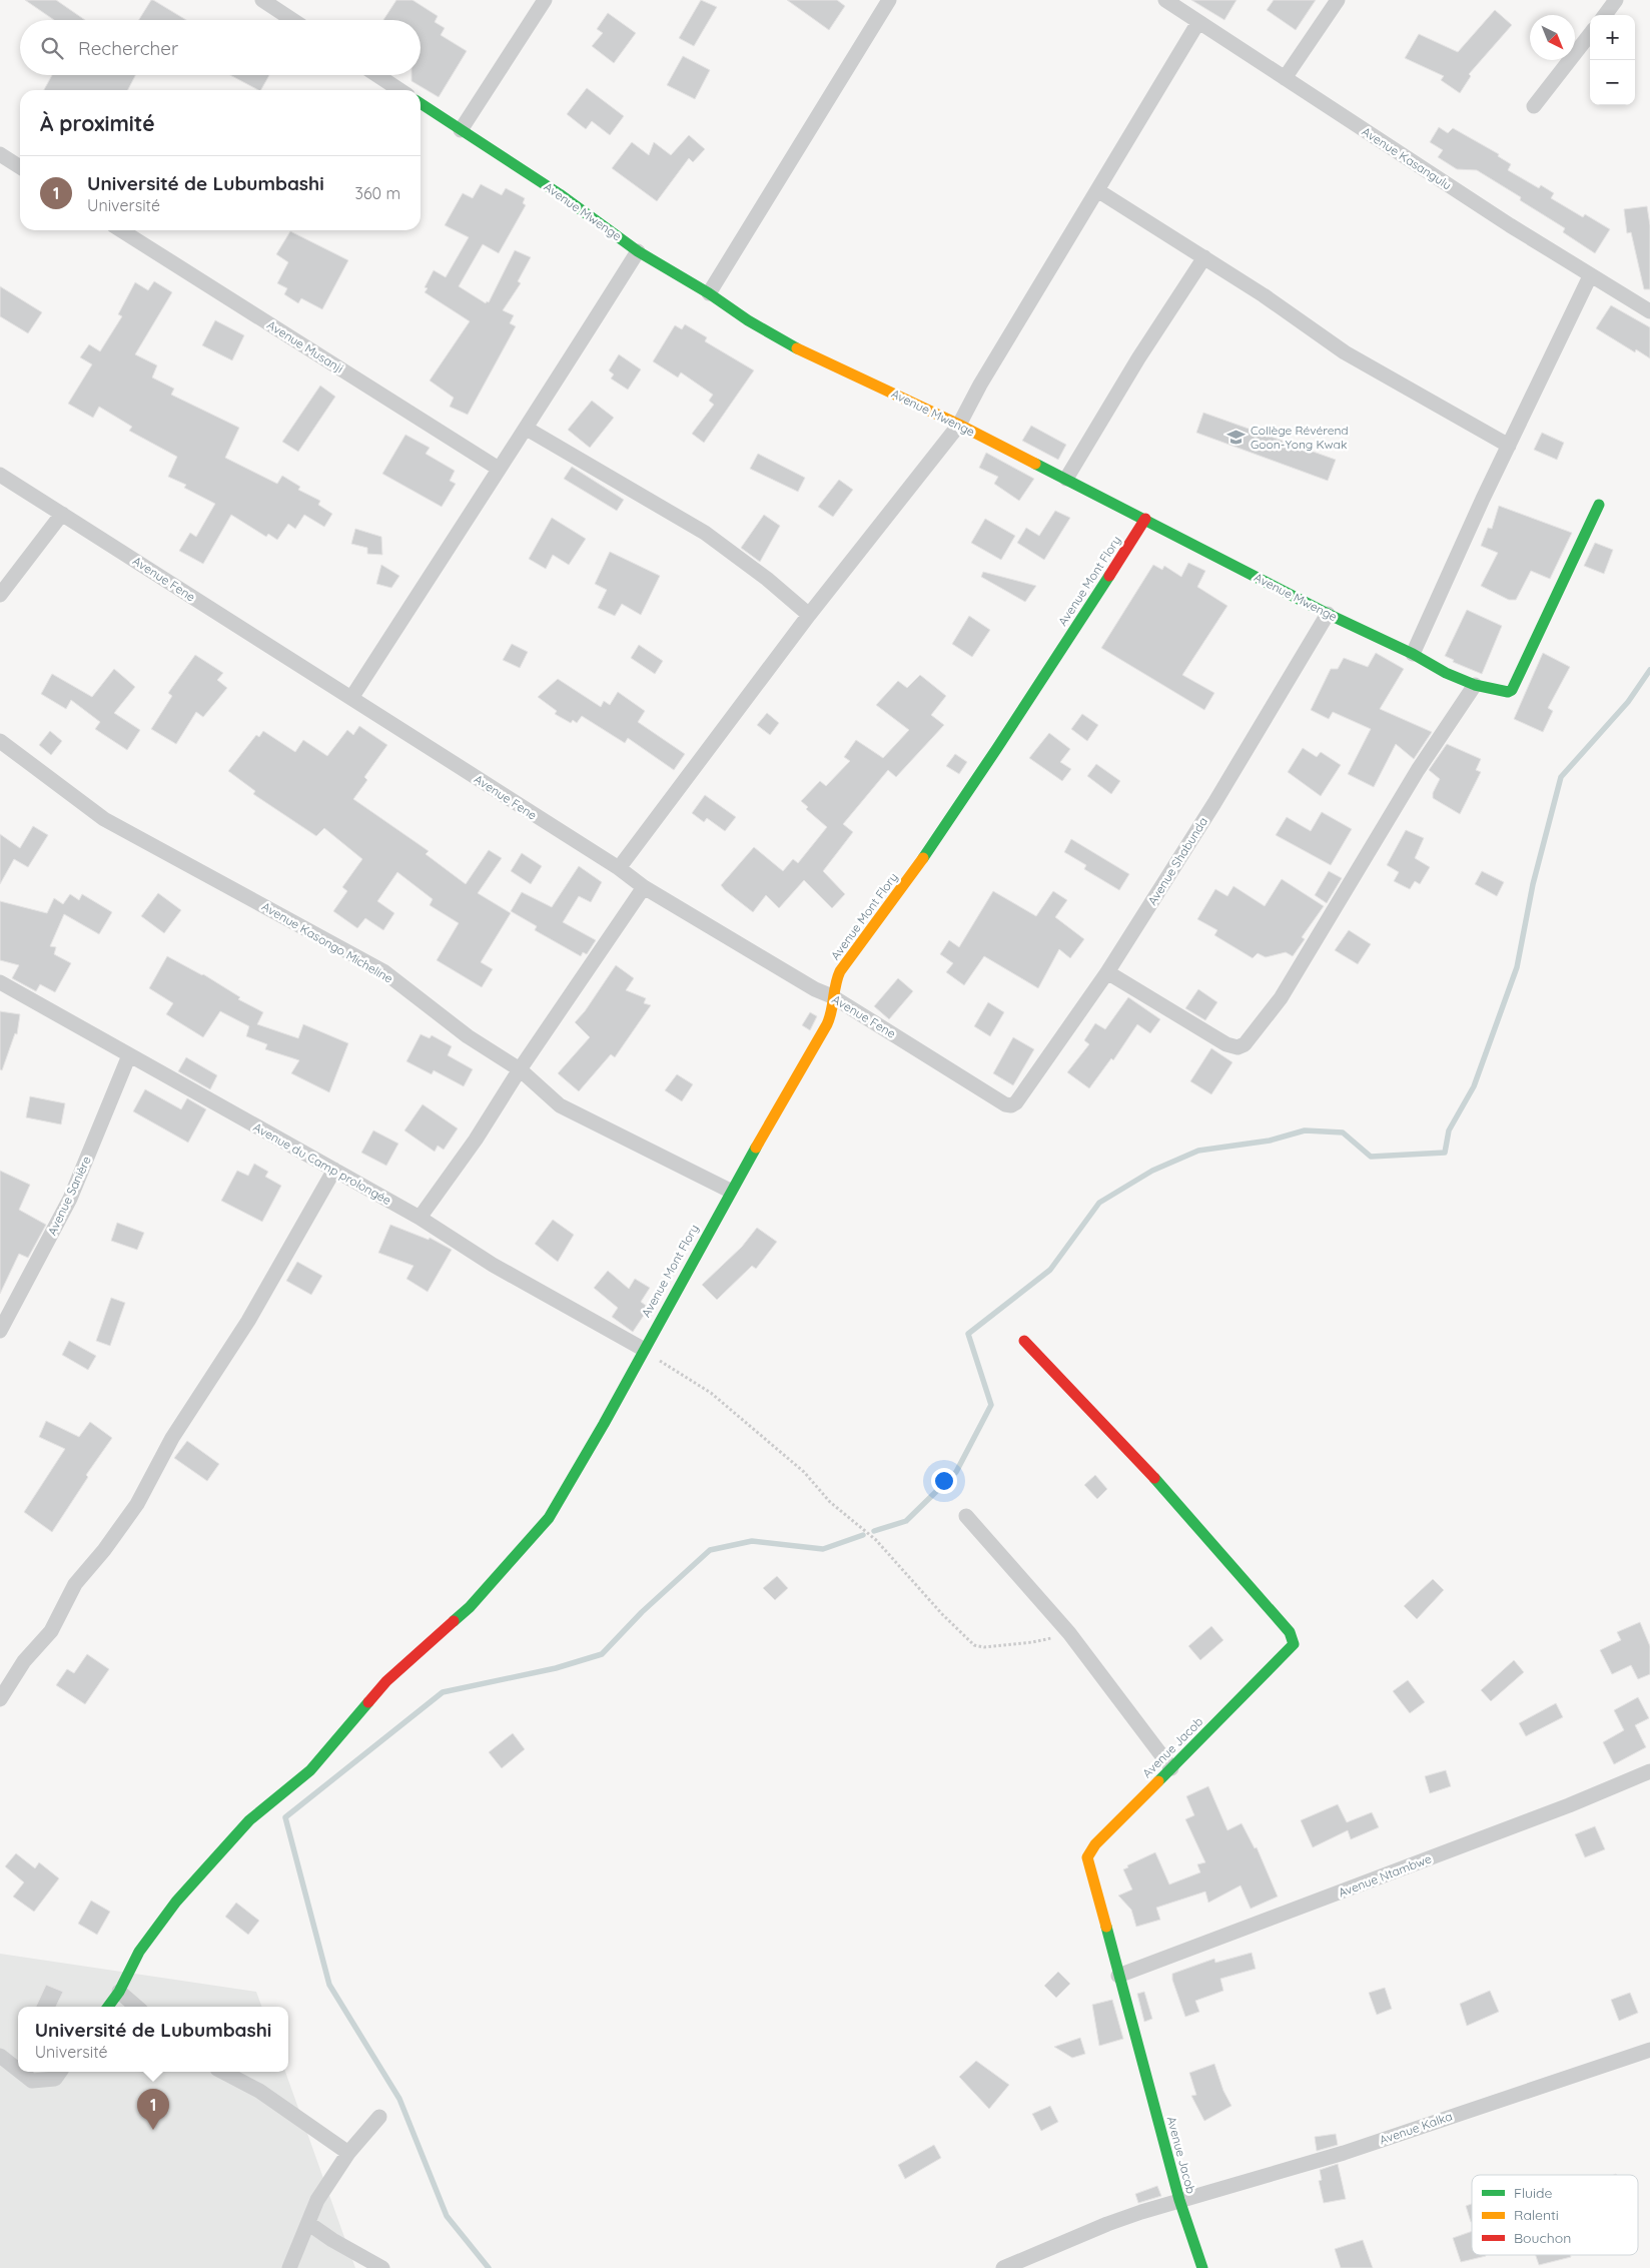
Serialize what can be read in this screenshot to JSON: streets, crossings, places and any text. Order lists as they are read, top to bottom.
{
  "streets": {
    "street": [
      "Avenue Kasangulu",
      "Avenue Mwenge",
      "Avenue Musanji",
      "Avenue Fene",
      "Avenue Mont Flory",
      "Avenue Shabunda",
      "Avenue Kasongo Micheline",
      "Avenue du Camp prolongée",
      "Avenue Sanière",
      "Avenue Jacob",
      "Avenue Ntambwe",
      "Avenue Kalka"
    ]
  },
  "crossings": [
    ["Avenue Mwenge", "Avenue Mont Flory"],
    ["Avenue Mwenge", "Avenue Shabunda"],
    ["Avenue Fene", "Avenue Mont Flory"],
    ["Avenue Fene", "Avenue Shabunda"],
    ["Avenue Mont Flory", "Avenue Kasongo Micheline"],
    ["Avenue Mont Flory", "Avenue du Camp prolongée"],
    ["Avenue du Camp prolongée", "Avenue Sanière"],
    ["Avenue Jacob", "Avenue Ntambwe"],
    ["Avenue Jacob", "Avenue Kalka"]
  ],
  "places": {
    "school or university": ["Collège Révérend Goon-Yong Kwak"]
  },
  "legend": ["Fluide", "Ralenti", "Bouchon"],
  "north": "bottom right",
  "page": {
    "map_buttons": ["+", "−"],
    "search": "Rechercher",
    "heading": "À proximité",
    "list": [
      {
        "mark": "1",
        "name": "Université de Lubumbashi",
        "note": "Université",
        "value": "360 m"
      }
    ],
    "popup": ["Université de Lubumbashi", "Université"],
    "pins": "1"
  }
}
